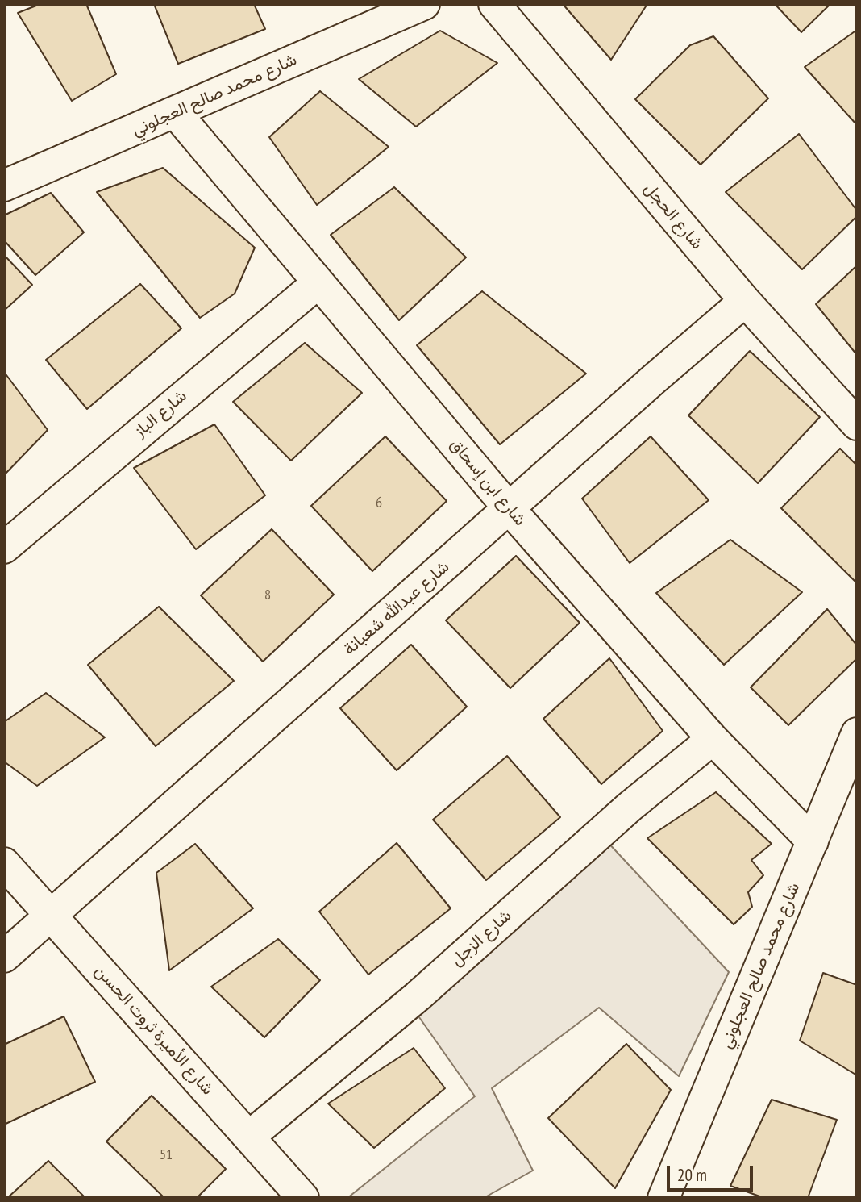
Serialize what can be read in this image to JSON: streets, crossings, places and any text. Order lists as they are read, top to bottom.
{
  "streets": {
    "street": [
      "شارع محمد صالح العجلوني",
      "شارع الحجل",
      "شارع الباز",
      "شارع ابن إسحاق",
      "شارع عبدالله شعبانة",
      "شارع الزجل",
      "شارع الأميرة ثروت الحسن"
    ]
  },
  "crossings": [
    ["شارع محمد صالح العجلوني", "شارع ابن إسحاق"],
    ["شارع الحجل", "شارع عبدالله شعبانة"],
    ["شارع الباز", "شارع ابن إسحاق"],
    ["شارع ابن إسحاق", "شارع عبدالله شعبانة"],
    ["شارع ابن إسحاق", "شارع الزجل"],
    ["شارع عبدالله شعبانة", "شارع الأميرة ثروت الحسن"],
    ["شارع الزجل", "شارع الأميرة ثروت الحسن"]
  ],
  "house_numbers": ["6", "8", "51"],
  "scale_bar": "20 m"
}
